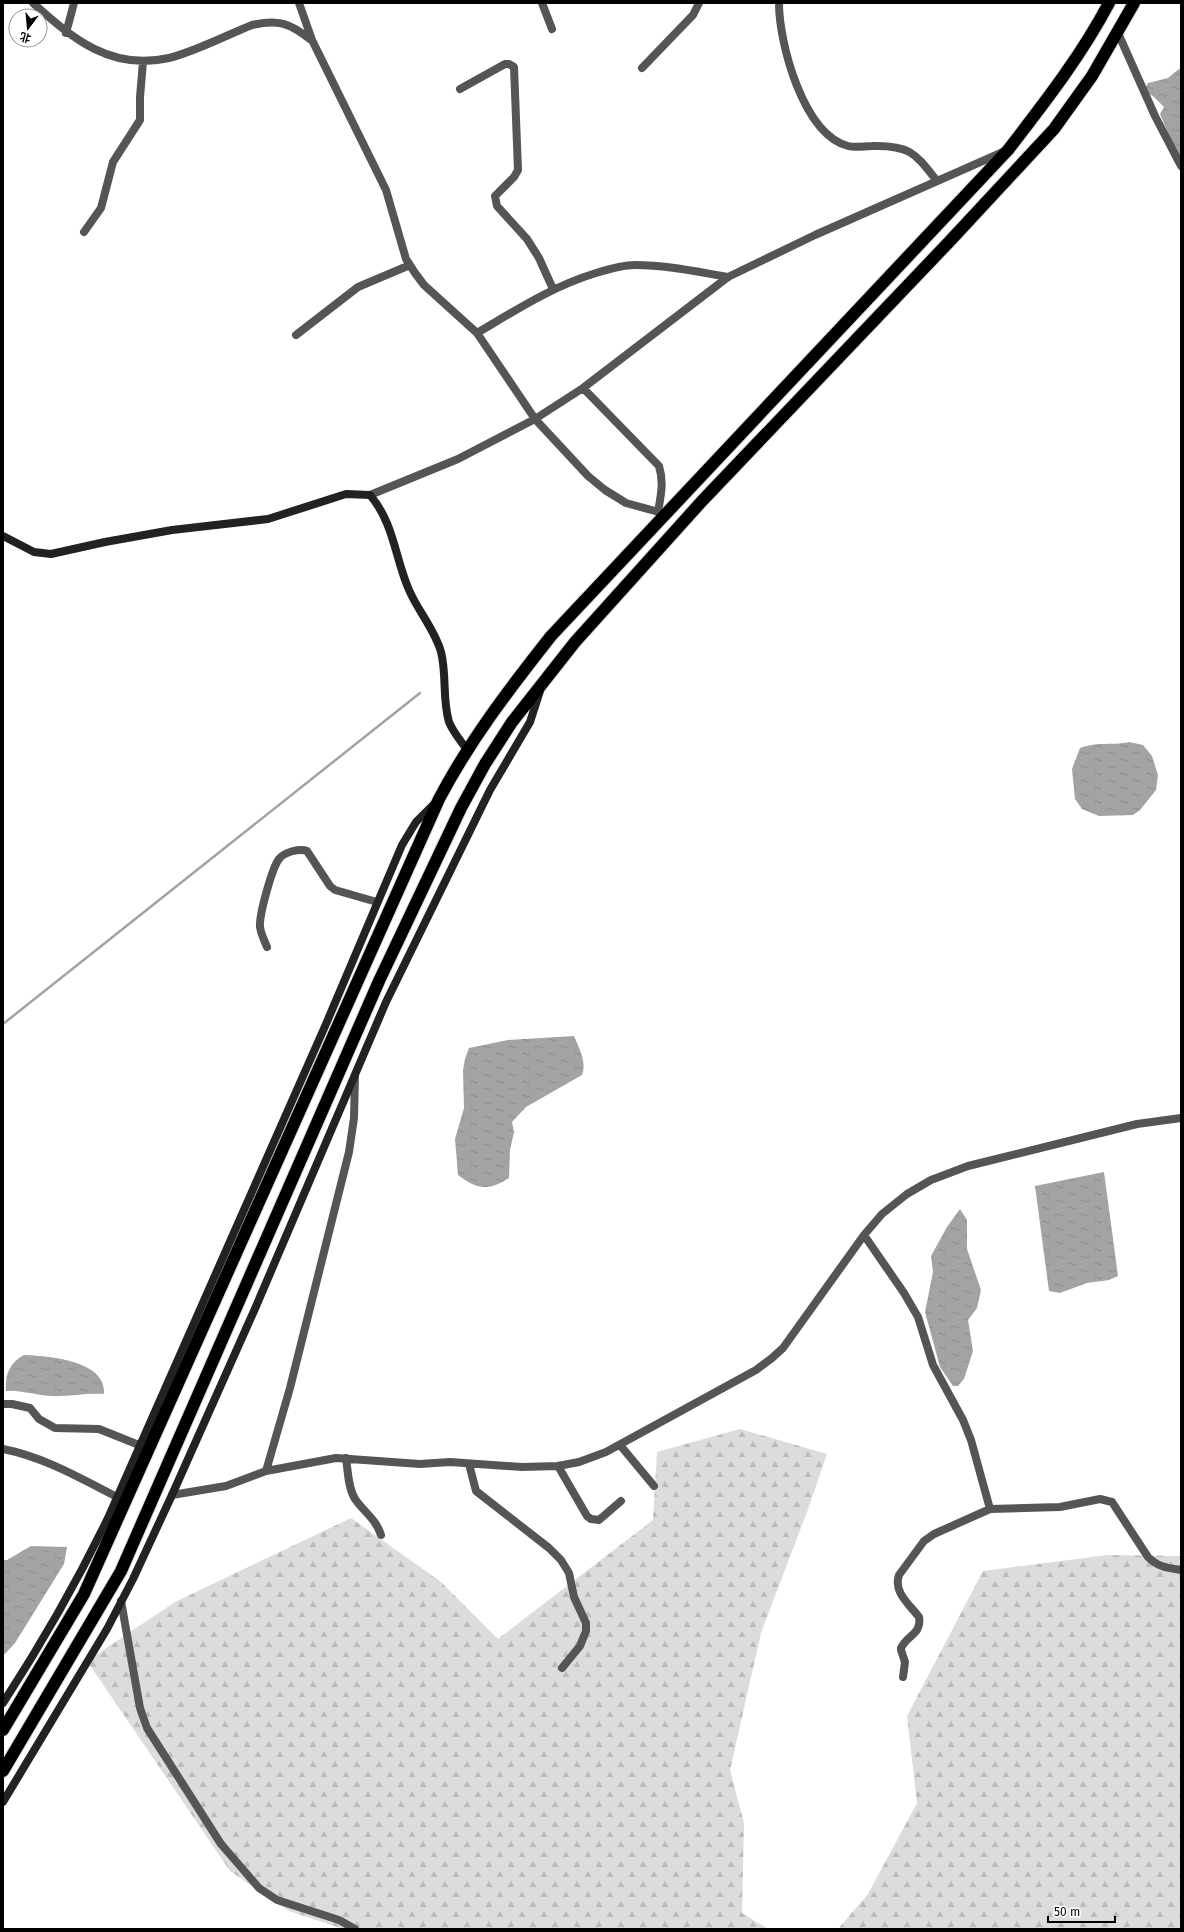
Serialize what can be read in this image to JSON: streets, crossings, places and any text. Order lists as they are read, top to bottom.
{
  "scale_bar": "50 m",
  "north": "bottom"
}
